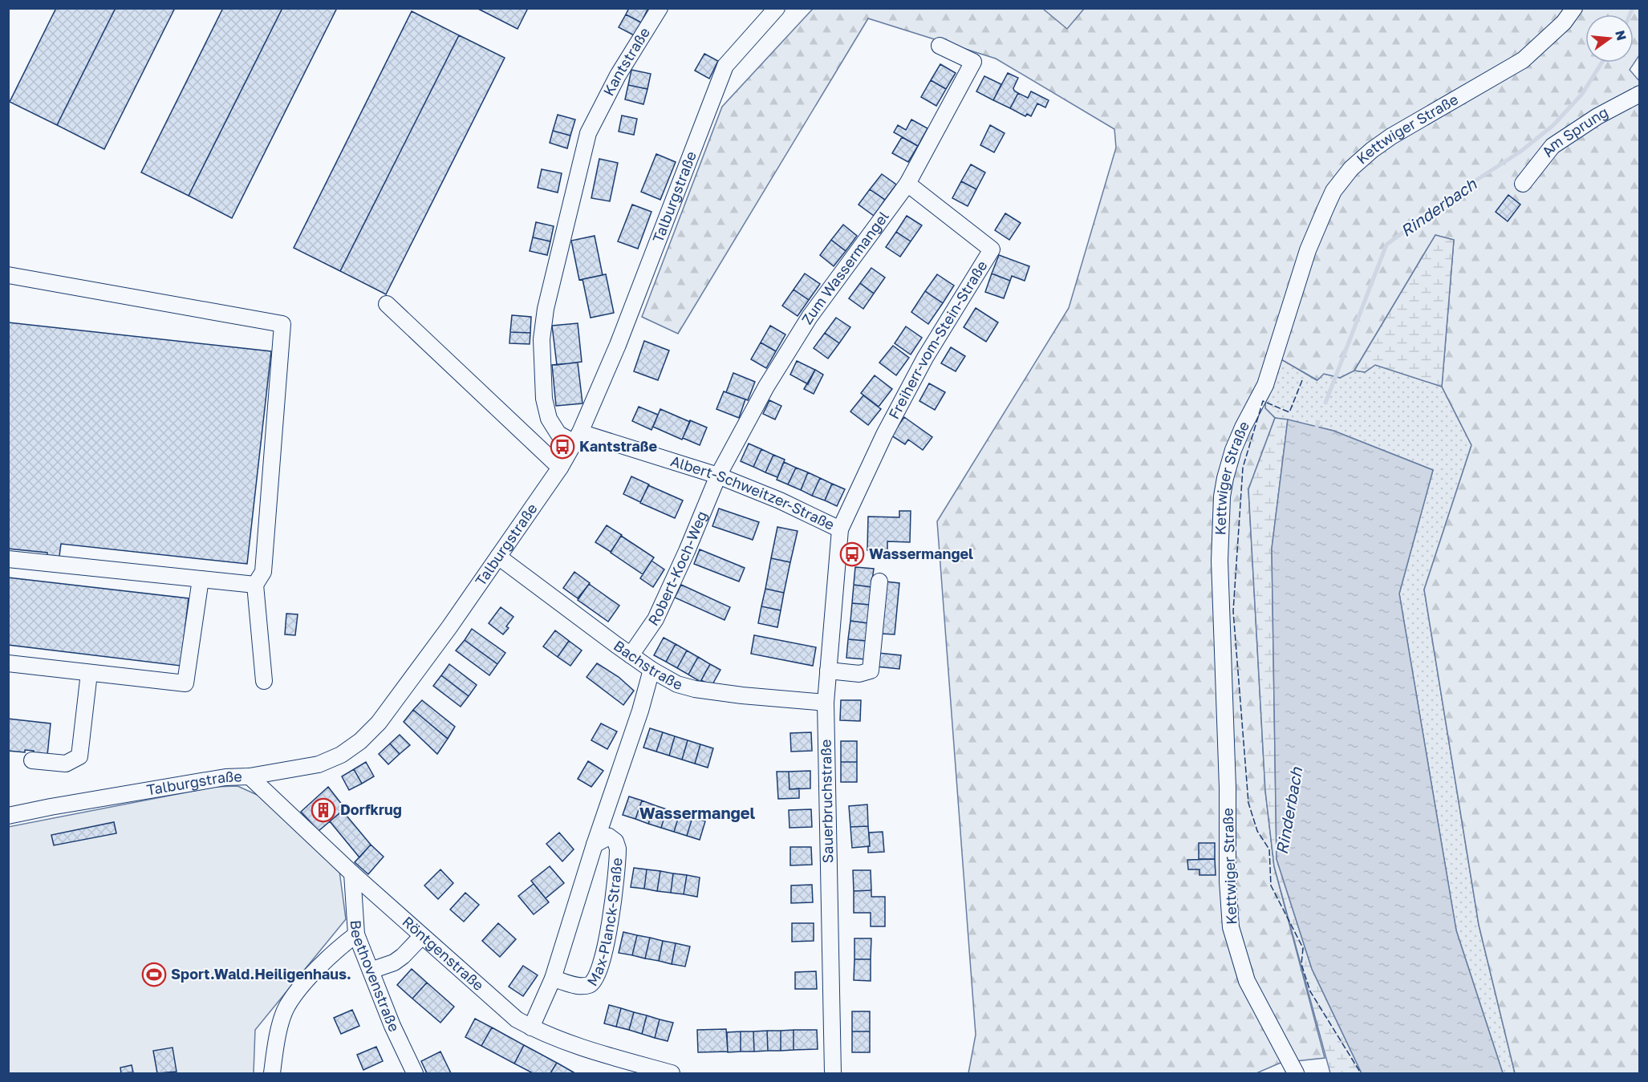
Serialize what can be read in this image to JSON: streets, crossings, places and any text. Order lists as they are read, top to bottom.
{
  "streets": {
    "street": [
      "Kantstraße",
      "Kettwiger Straße",
      "Am Sprung",
      "Talburgstraße",
      "Zum Wassermangel",
      "Freiherr-vom-Stein-Straße",
      "Albert-Schweitzer-Straße",
      "Robert-Koch-Weg",
      "Bachstraße",
      "Sauerbruchstraße",
      "Max-Planck-Straße",
      "Röntgenstraße",
      "Beethovenstraße"
    ]
  },
  "crossings": [
    ["Kantstraße", "Talburgstraße"],
    ["Kantstraße", "Albert-Schweitzer-Straße"],
    ["Talburgstraße", "Albert-Schweitzer-Straße"],
    ["Talburgstraße", "Bachstraße"],
    ["Talburgstraße", "Röntgenstraße"],
    ["Zum Wassermangel", "Freiherr-vom-Stein-Straße"],
    ["Zum Wassermangel", "Albert-Schweitzer-Straße"],
    ["Zum Wassermangel", "Robert-Koch-Weg"],
    ["Freiherr-vom-Stein-Straße", "Albert-Schweitzer-Straße"],
    ["Freiherr-vom-Stein-Straße", "Sauerbruchstraße"],
    ["Albert-Schweitzer-Straße", "Robert-Koch-Weg"],
    ["Albert-Schweitzer-Straße", "Sauerbruchstraße"],
    ["Robert-Koch-Weg", "Bachstraße"],
    ["Bachstraße", "Sauerbruchstraße"],
    ["Bachstraße", "Max-Planck-Straße"],
    ["Max-Planck-Straße", "Röntgenstraße"],
    ["Röntgenstraße", "Beethovenstraße"]
  ],
  "districts": ["Wassermangel"],
  "water": ["Rinderbach"],
  "places": {
    "bus stop": ["Kantstraße", "Wassermangel"],
    "building": ["Dorfkrug"],
    "sports": ["Sport.Wald.Heiligenhaus."]
  },
  "north": "right"
}
